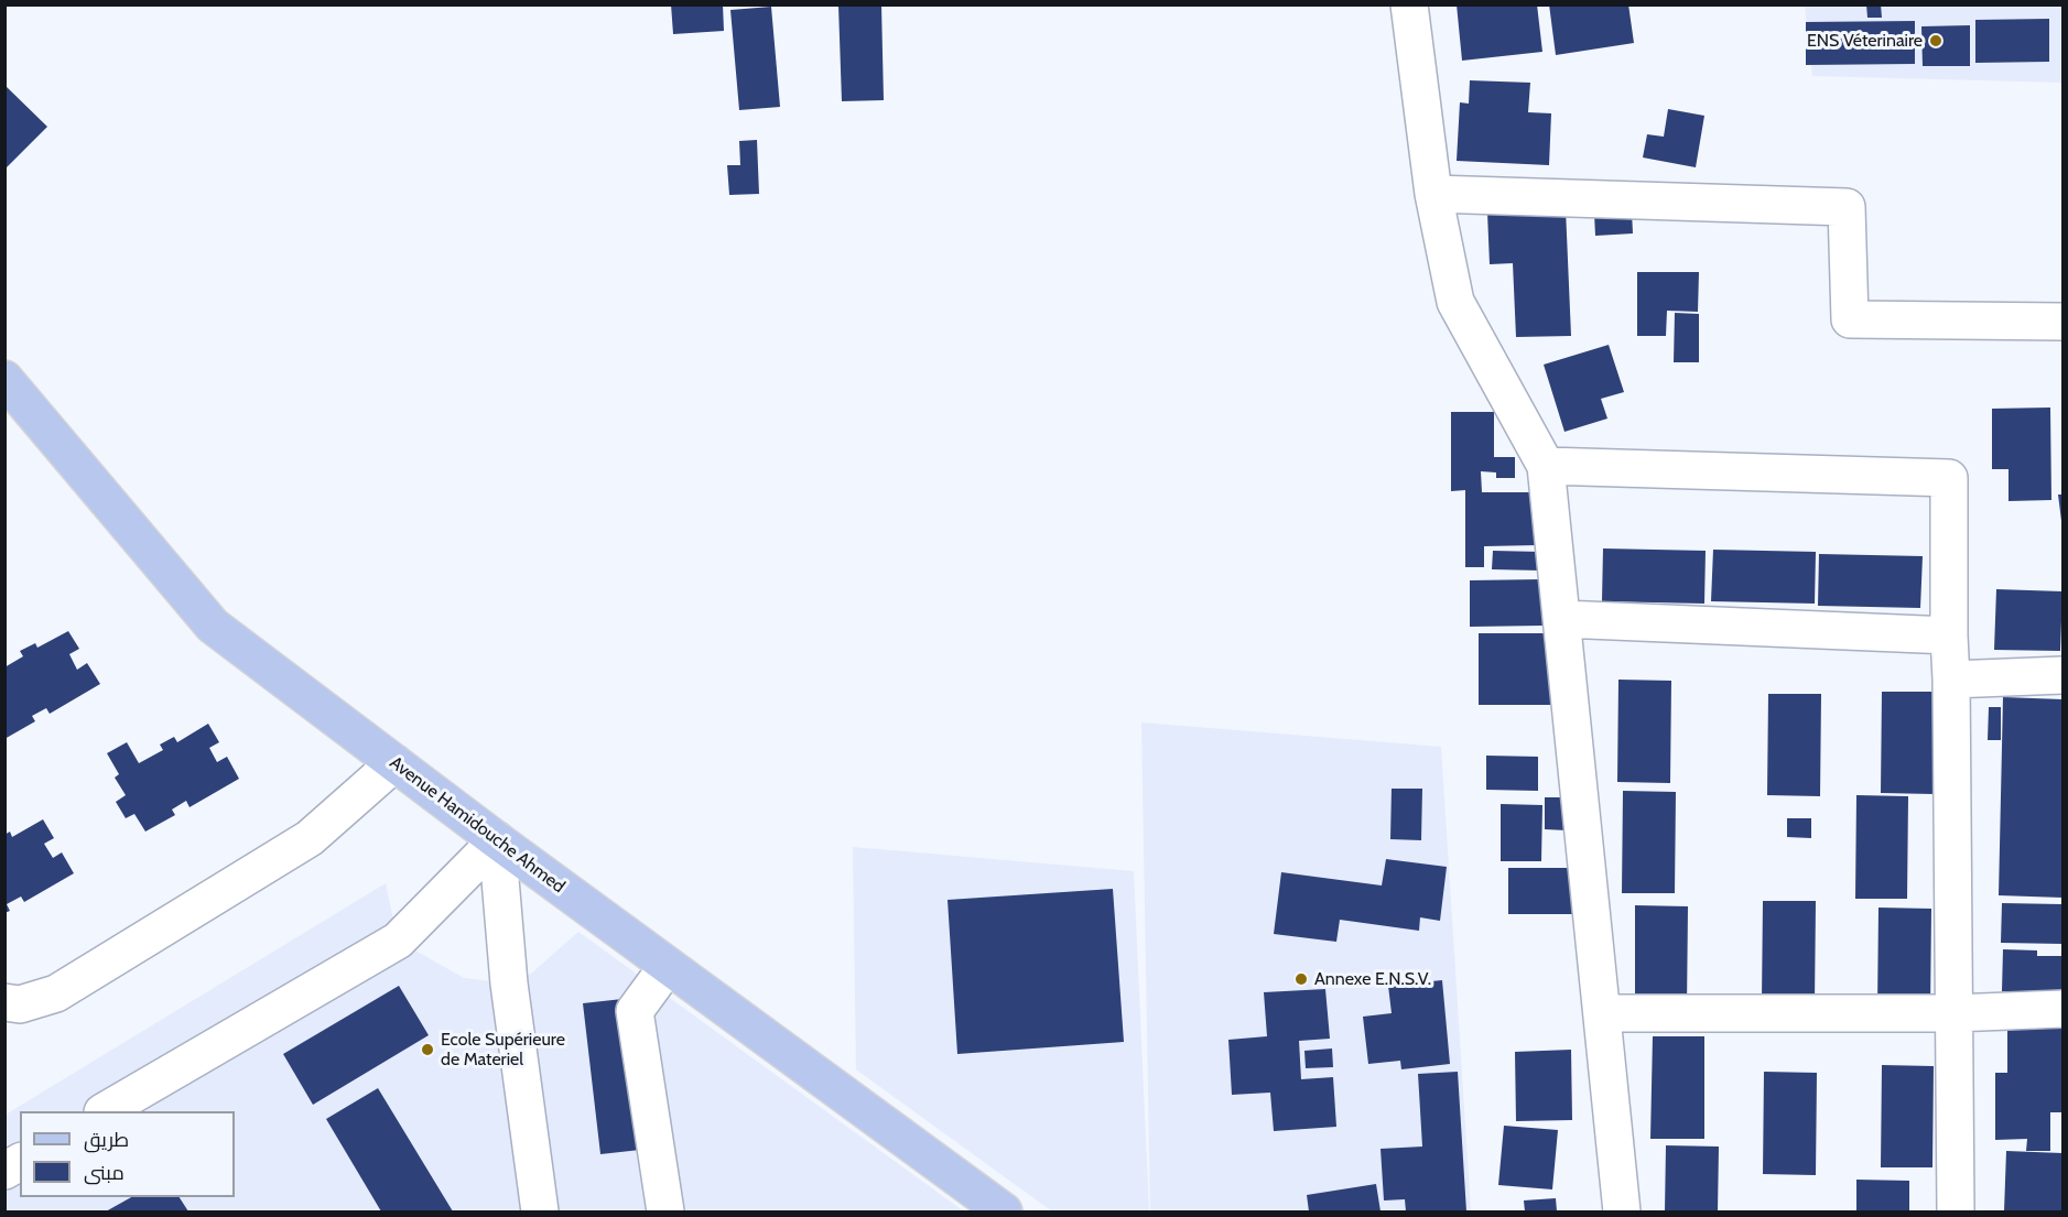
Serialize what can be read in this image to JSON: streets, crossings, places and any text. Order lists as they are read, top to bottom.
{
  "streets": {
    "main road": ["Avenue Hamidouche Ahmed"]
  },
  "places": ["ENS Véterinaire", "Annexe E.N.S.V.", "Ecole Supérieure de Materiel"],
  "legend": ["طريق", "مبنى"]
}
